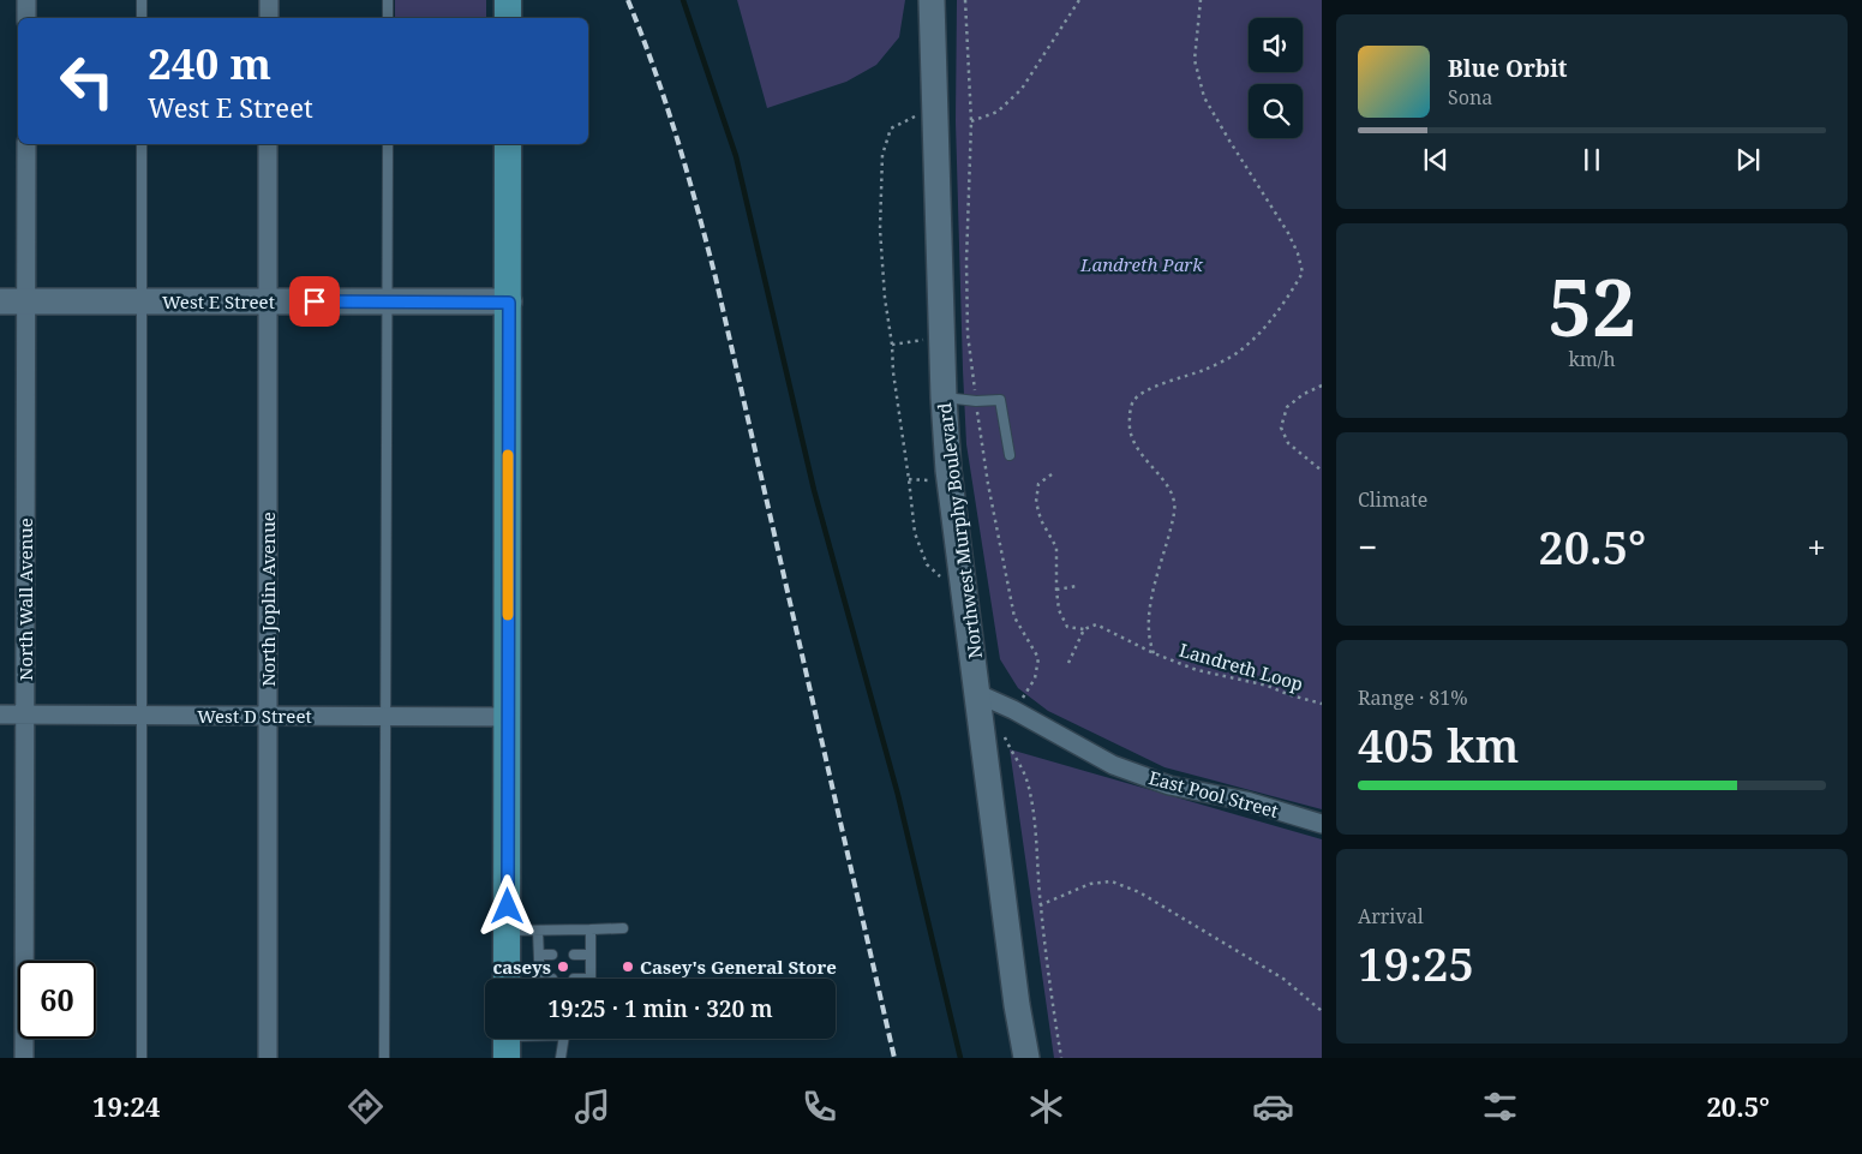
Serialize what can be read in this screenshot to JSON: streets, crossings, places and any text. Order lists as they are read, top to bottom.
{
  "streets": {
    "street": [
      "West E Street",
      "Northwest Murphy Boulevard",
      "North Wall Avenue",
      "North Joplin Avenue",
      "West D Street",
      "East Pool Street"
    ],
    "path": ["Landreth Loop"]
  },
  "crossings": [
    ["West E Street", "North Wall Avenue"],
    ["West E Street", "North Joplin Avenue"],
    ["Northwest Murphy Boulevard", "East Pool Street"],
    ["North Wall Avenue", "West D Street"],
    ["North Joplin Avenue", "West D Street"]
  ],
  "parks": ["Landreth Park"],
  "places": ["caseys", "Casey's General Store"],
  "page": {
    "turn": ["240 m", "West E Street"],
    "song": ["Blue Orbit", "Sona"],
    "tile": [
      ["52", "km/h"],
      "Climate",
      ["Range · 81%", "405 km"],
      ["Arrival", "19:25"]
    ],
    "heat": ["−", "20.5°", "+"],
    "limit": "60",
    "trip": "19:25 · 1 min · 320 m",
    "tabs": ["19:24", "20.5°"]
  }
}
